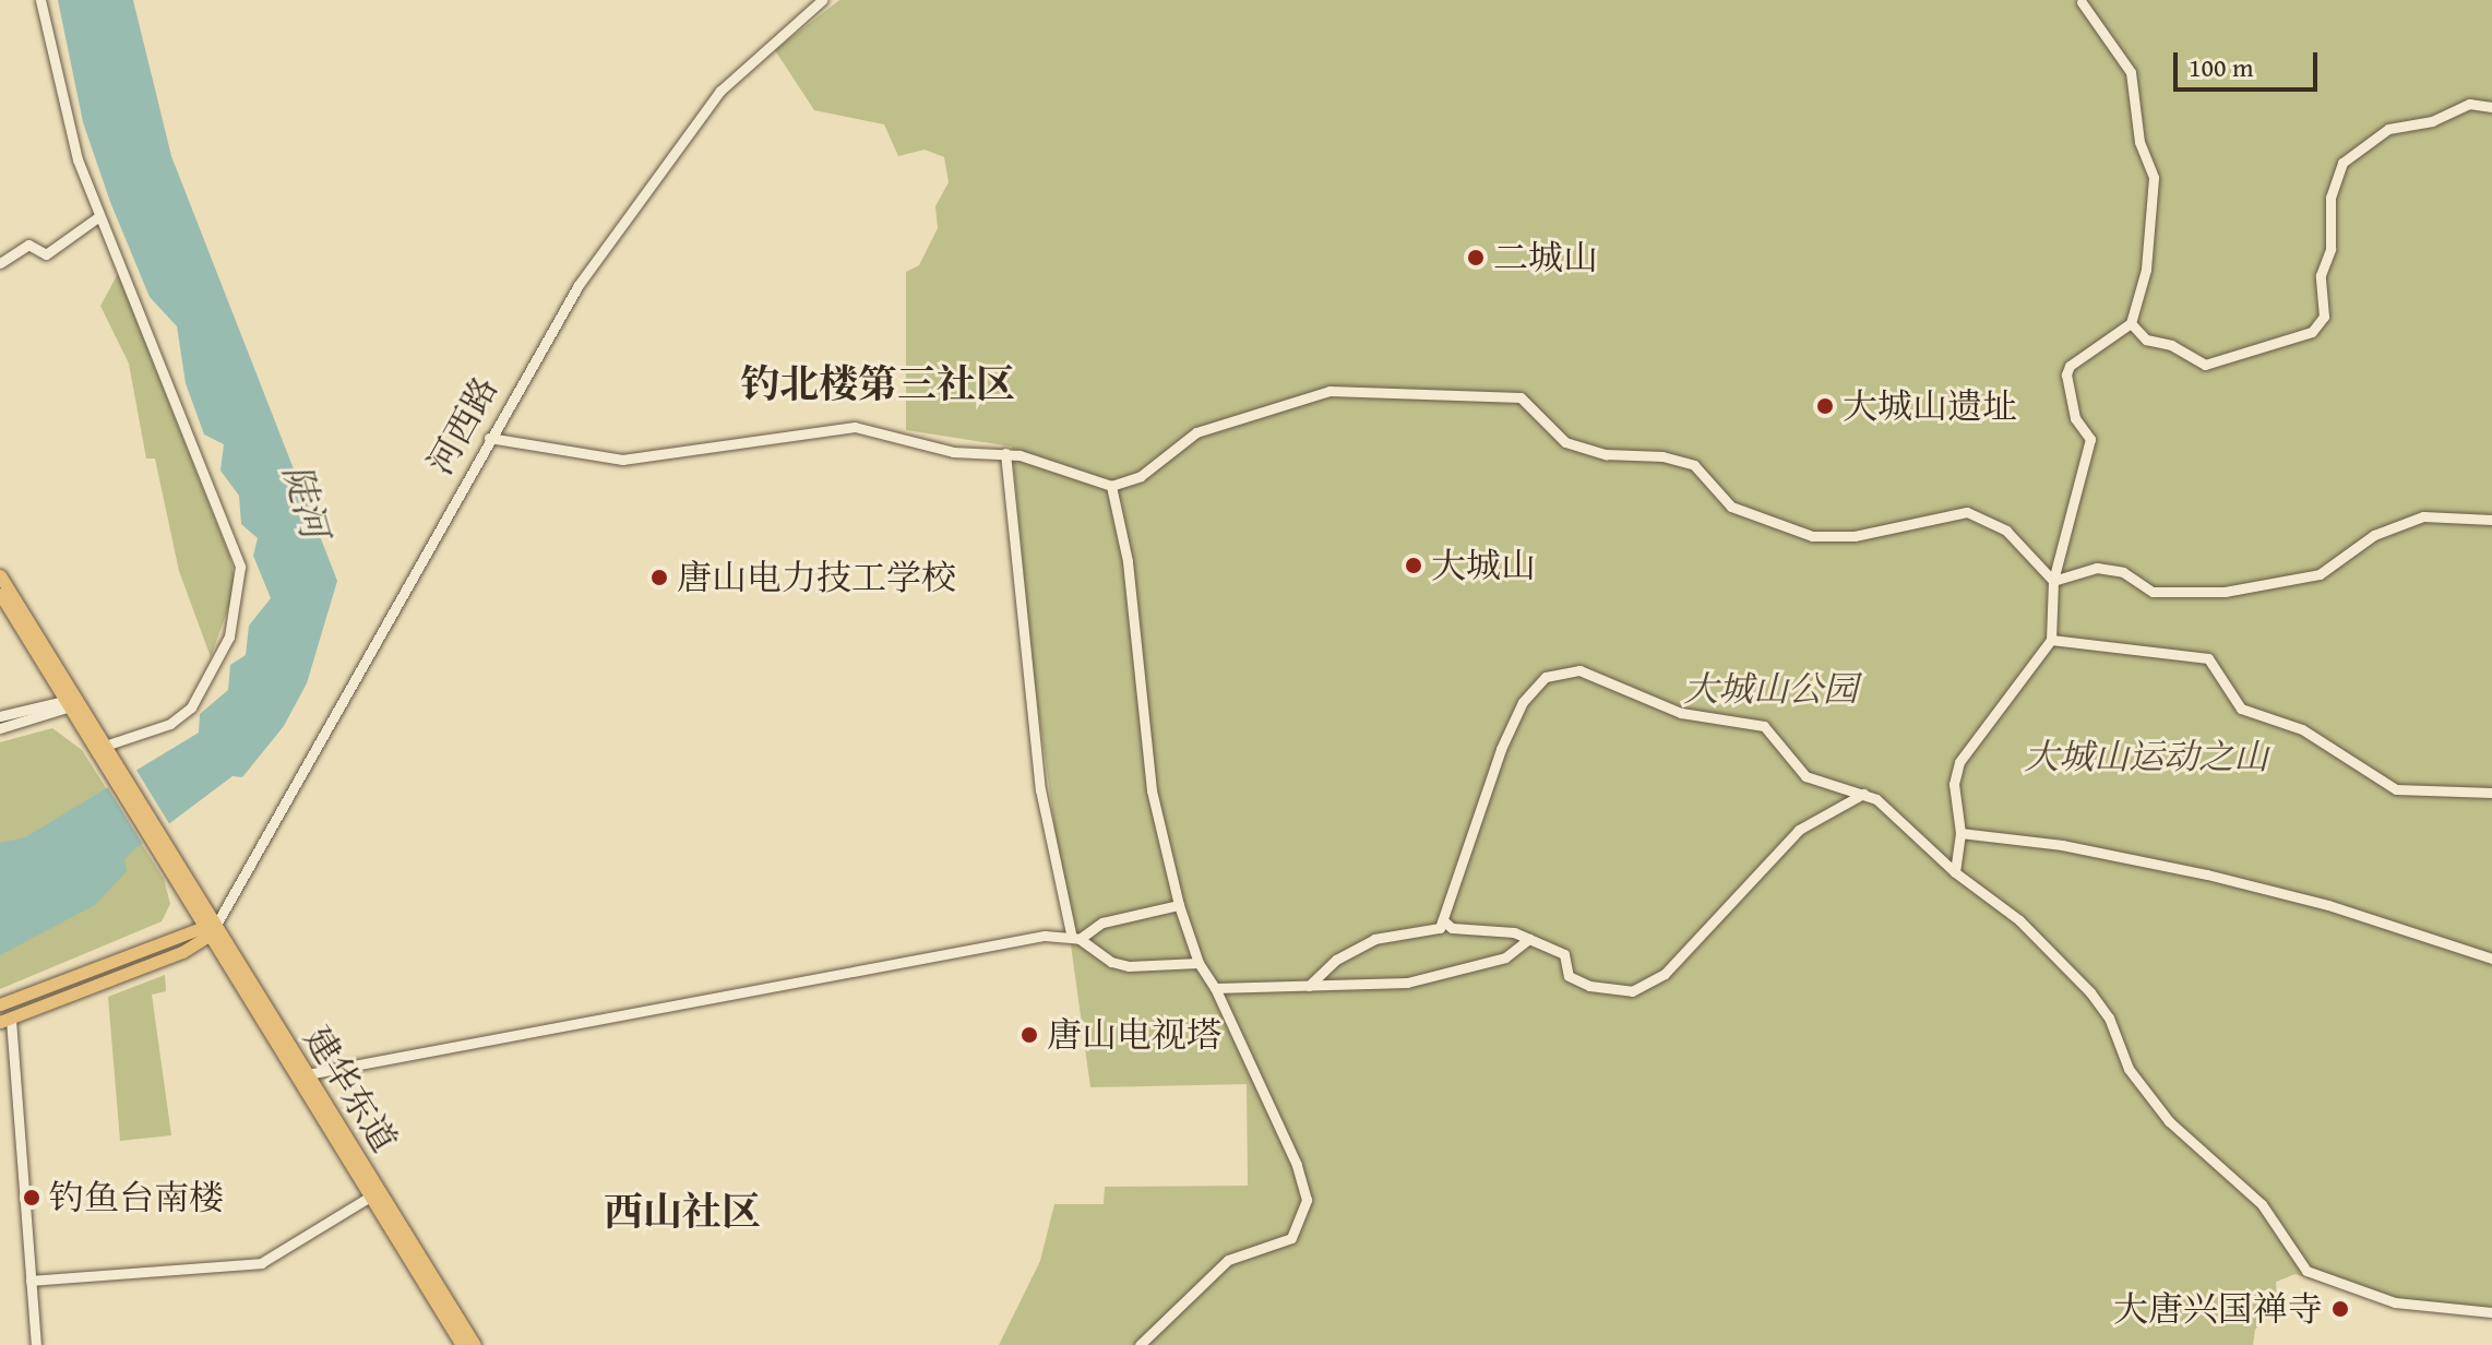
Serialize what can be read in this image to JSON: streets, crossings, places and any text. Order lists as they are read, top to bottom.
{
  "streets": {
    "main road": ["建华东道"],
    "street": ["河西路"]
  },
  "crossings": [
    ["河西路", "建华东道"]
  ],
  "districts": ["钓北楼第三社区", "西山社区"],
  "water": ["陡河"],
  "parks": ["大城山公园", "大城山运动之山"],
  "places": [
    "二城山",
    "大城山遗址",
    "大城山",
    "唐山电力技工学校",
    "唐山电视塔",
    "钓鱼台南楼",
    "大唐兴国禅寺"
  ],
  "scale_bar": "100 m"
}
